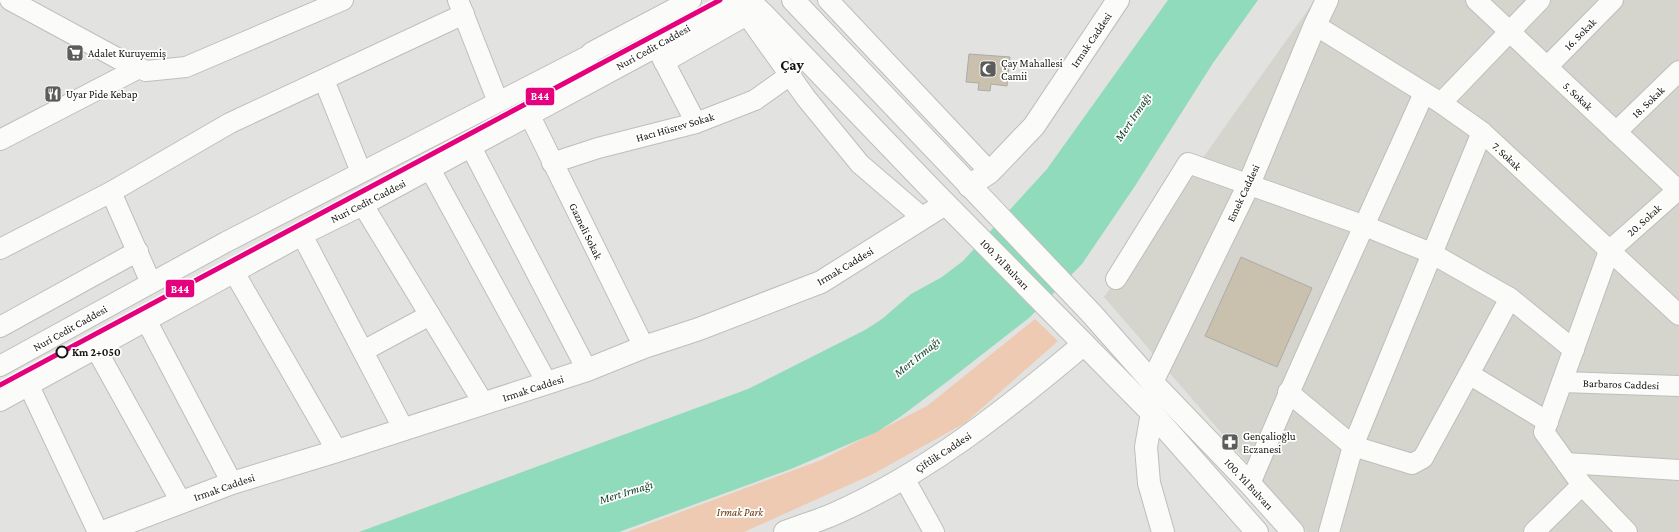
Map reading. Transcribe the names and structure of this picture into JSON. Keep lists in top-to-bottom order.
{
  "streets": {
    "main road": [
      "Irmak Caddesi",
      "Emek Caddesi",
      "100. Yıl Bulvarı",
      "Çiftlik Caddesi"
    ],
    "street": [
      "16. Sokak",
      "Nuri Cedit Caddesi",
      "5. Sokak",
      "18. Sokak",
      "Hacı Hüsrev Sokak",
      "7. Sokak",
      "20. Sokak",
      "Gazneli Sokak",
      "Barbaros Caddesi"
    ]
  },
  "crossings": [
    ["16. Sokak", "5. Sokak"],
    ["Irmak Caddesi", "Gazneli Sokak"],
    ["Irmak Caddesi", "100. Yıl Bulvarı"],
    ["Nuri Cedit Caddesi", "Gazneli Sokak"],
    ["5. Sokak", "18. Sokak"],
    ["5. Sokak", "20. Sokak"],
    ["Hacı Hüsrev Sokak", "Gazneli Sokak"],
    ["7. Sokak", "Emek Caddesi"],
    ["7. Sokak", "20. Sokak"],
    ["Emek Caddesi", "100. Yıl Bulvarı"],
    ["100. Yıl Bulvarı", "Çiftlik Caddesi"]
  ],
  "districts": ["Çay"],
  "water": ["Mert Irmağı"],
  "parks": ["Irmak Park"],
  "places": {
    "supermarket": ["Adalet Kuruyemiş"],
    "mosque": ["Çay Mahallesi Camii"],
    "restaurant": ["Uyar Pide Kebap"],
    "other": ["Km 2+050"],
    "pharmacy": ["Gençalioğlu Eczanesi"]
  },
  "lines": ["transit line B44"]
}
